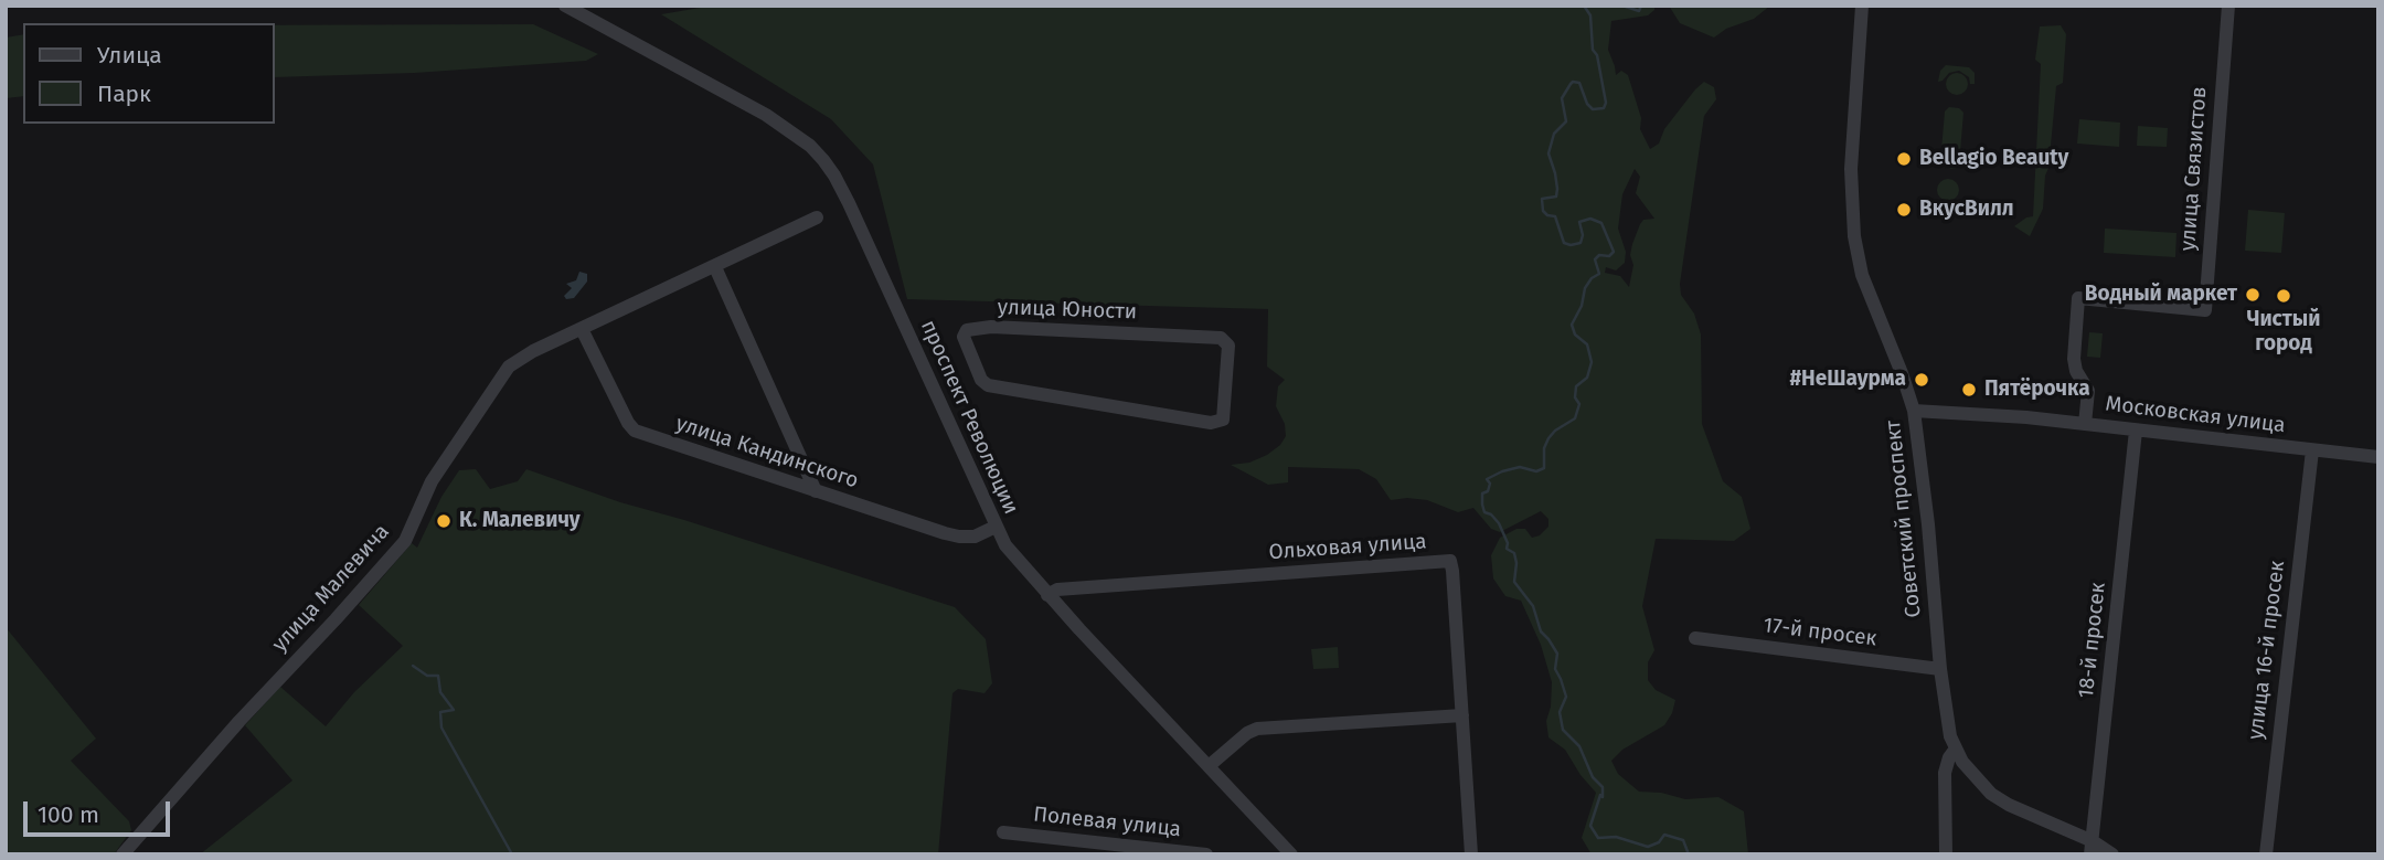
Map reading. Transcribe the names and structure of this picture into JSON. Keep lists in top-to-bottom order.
{
  "streets": {
    "street": [
      "улица Связистов",
      "улица Юности",
      "Московская улица",
      "проспект Революции",
      "улица Кандинского",
      "Советский проспект",
      "Ольховая улица",
      "улица Малевича",
      "17-й просек",
      "18-й просек",
      "улица 16-й просек",
      "Полевая улица"
    ]
  },
  "crossings": [
    ["улица Связистов", "Московская улица"],
    ["Московская улица", "Советский проспект"],
    ["Московская улица", "18-й просек"],
    ["Московская улица", "улица 16-й просек"],
    ["проспект Революции", "улица Кандинского"],
    ["проспект Революции", "Ольховая улица"],
    ["улица Кандинского", "улица Малевича"],
    ["Советский проспект", "17-й просек"],
    ["Советский проспект", "18-й просек"]
  ],
  "places": [
    "Bellagio Beauty",
    "ВкусВилл",
    "Водный маркет",
    "Чистый город",
    "#НеШаурма",
    "Пятёрочка",
    "К. Малевичу"
  ],
  "legend": ["Улица", "Парк"],
  "scale_bar": "100 m"
}
